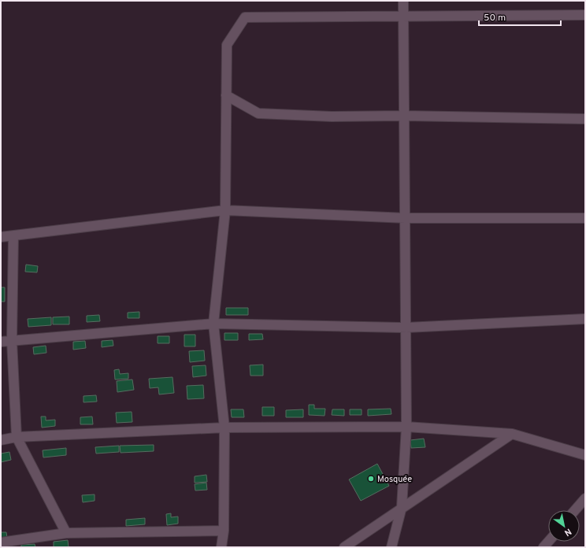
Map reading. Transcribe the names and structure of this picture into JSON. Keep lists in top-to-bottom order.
{
  "places": ["Mosquée"],
  "scale_bar": "50 m",
  "north": "bottom right"
}
